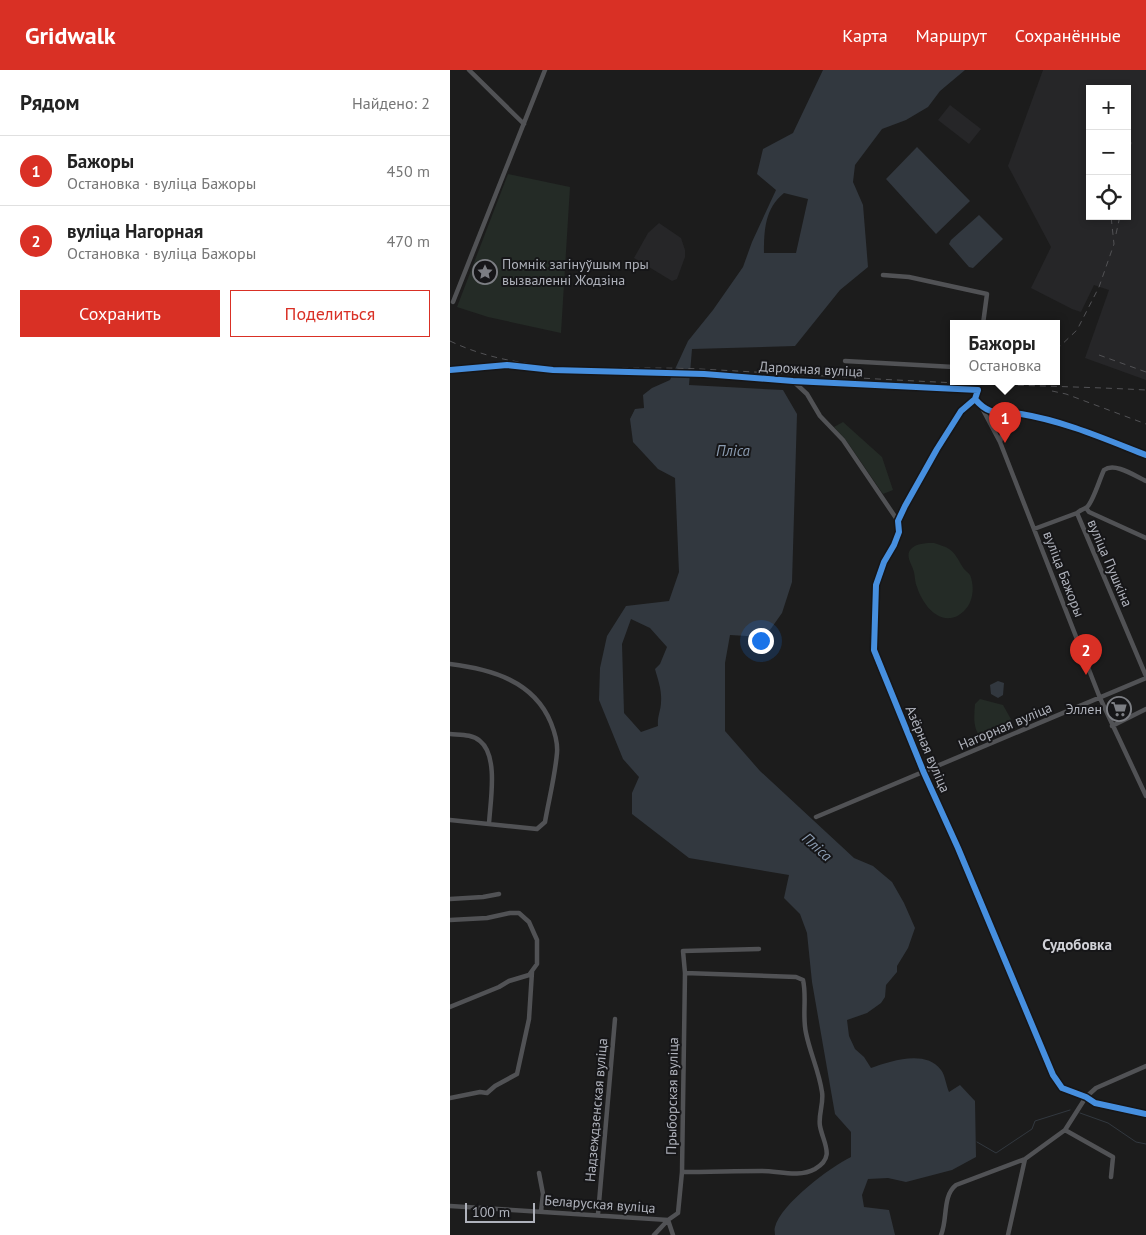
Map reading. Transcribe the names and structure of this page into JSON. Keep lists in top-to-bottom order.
{
  "streets": {
    "street": [
      "Дарожная вуліца",
      "вуліца Пушкіна",
      "вуліца Бажоры",
      "Нагорная вуліца",
      "Азёрная вуліца",
      "Прыборская вуліца",
      "Надзеждзенская вуліца",
      "Беларуская вуліца"
    ]
  },
  "crossings": [
    ["Дарожная вуліца", "Азёрная вуліца"],
    ["вуліца Пушкіна", "Нагорная вуліца"],
    ["вуліца Бажоры", "Нагорная вуліца"],
    ["Нагорная вуліца", "Азёрная вуліца"],
    ["Прыборская вуліца", "Беларуская вуліца"],
    ["Надзеждзенская вуліца", "Беларуская вуліца"]
  ],
  "districts": ["Судобовка"],
  "water": ["Пліса"],
  "places": {
    "place": ["Помнік загінуўшым пры вызваленні Жодзіна"],
    "supermarket": ["Эллен"]
  },
  "scale_bar": "100 m",
  "page": {
    "header": "Gridwalk",
    "nav": ["Карта", "Маршрут", "Сохранённые"],
    "heading": ["Рядом", "Найдено: 2"],
    "map_buttons": ["+", "−"],
    "list": [
      {
        "mark": "1",
        "name": "Бажоры",
        "note": "Остановка · вуліца Бажоры",
        "value": "450 m"
      },
      {
        "mark": "2",
        "name": "вуліца Нагорная",
        "note": "Остановка · вуліца Бажоры",
        "value": "470 m"
      }
    ],
    "buttons": ["Сохранить", "Поделиться"],
    "popup": ["Бажоры", "Остановка"],
    "pins": ["1", "2"],
    "scale": "100 m"
  }
}
